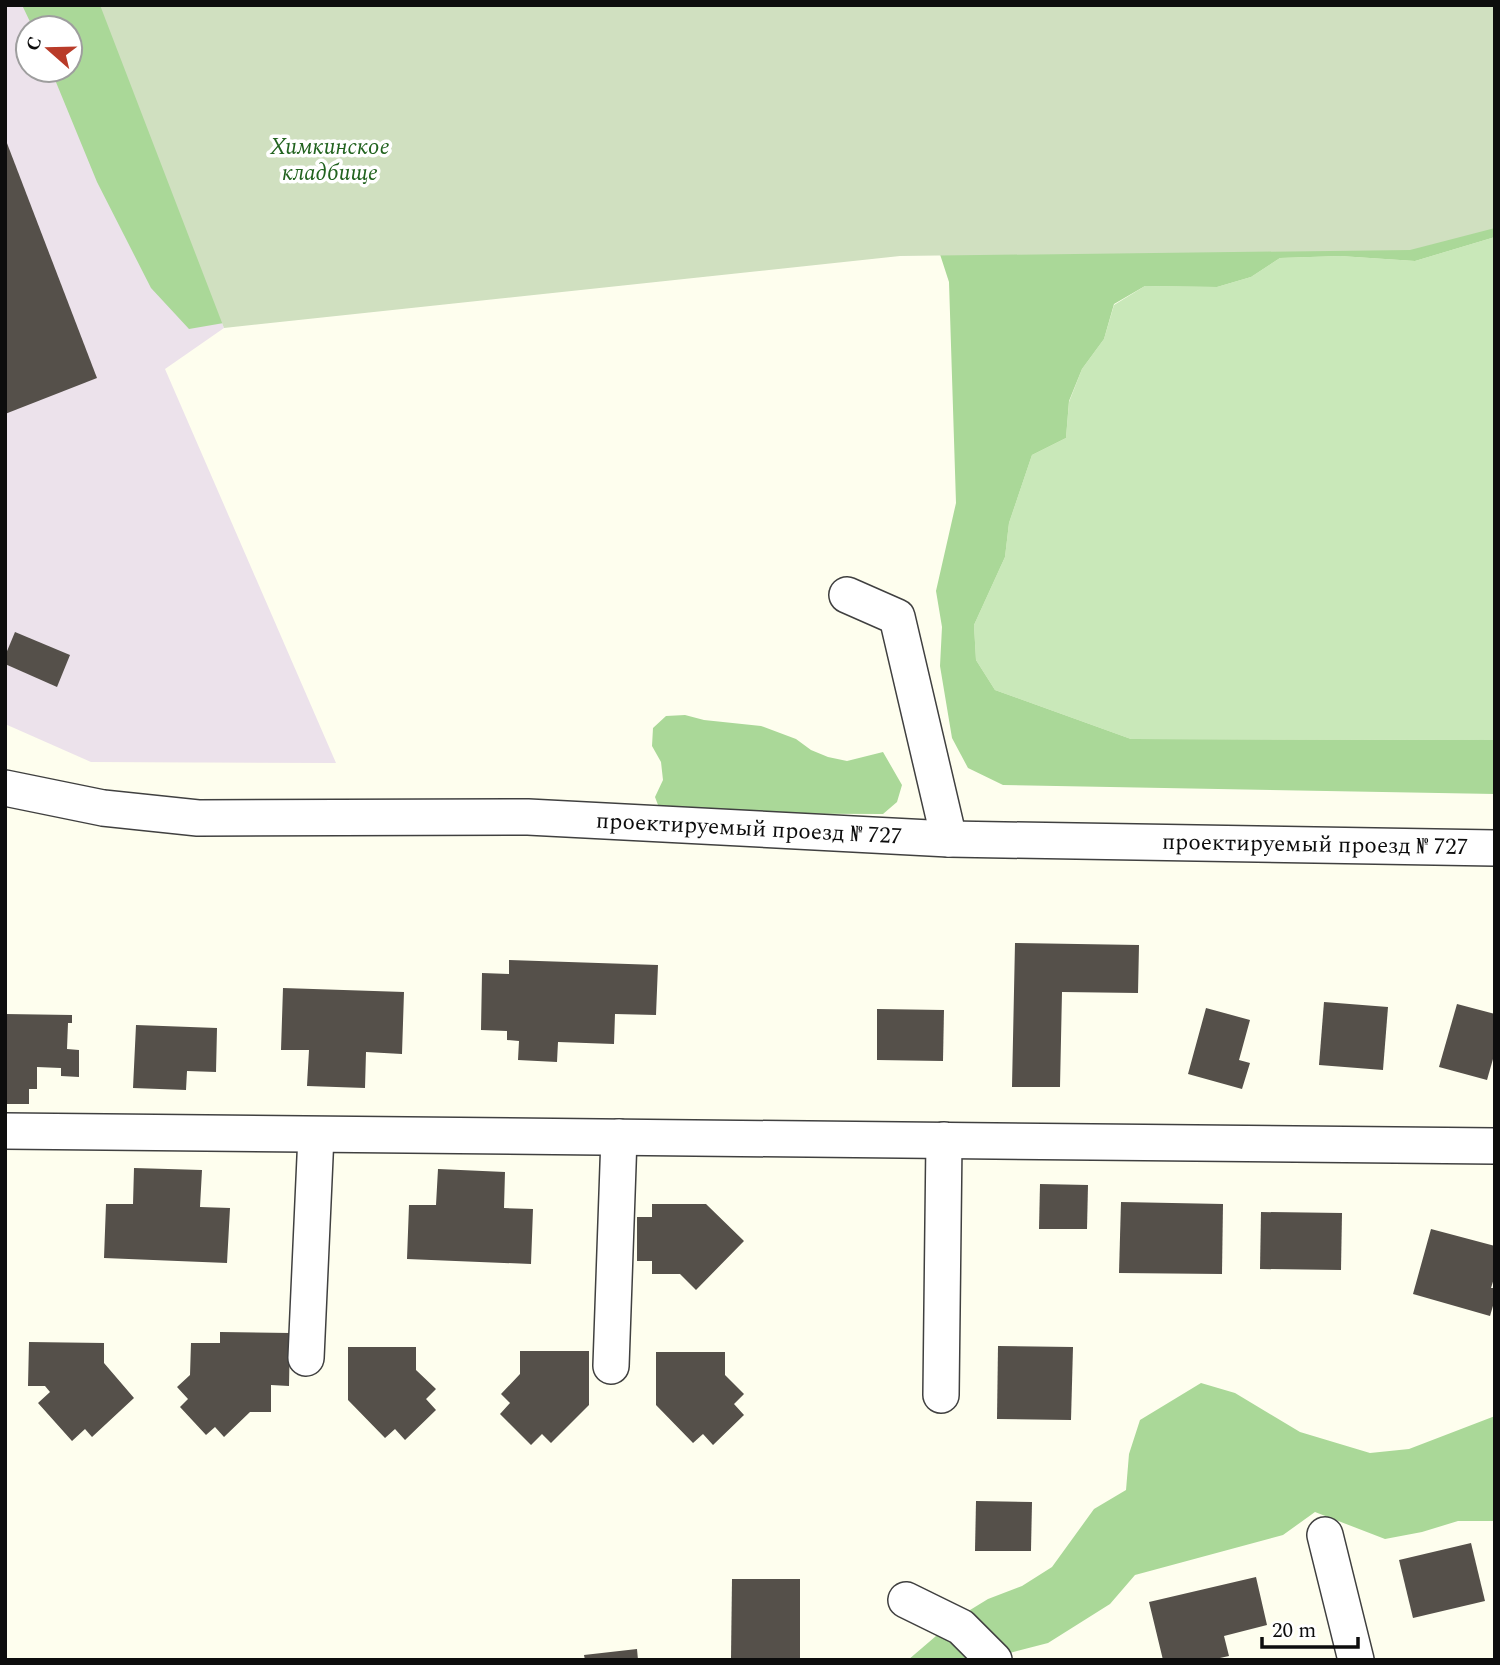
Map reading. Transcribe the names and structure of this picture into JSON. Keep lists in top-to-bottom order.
{
  "streets": {
    "street": ["проектируемый проезд № 727"]
  },
  "parks": ["Химкинское кладбище"],
  "scale_bar": "20 m",
  "north": "left"
}
